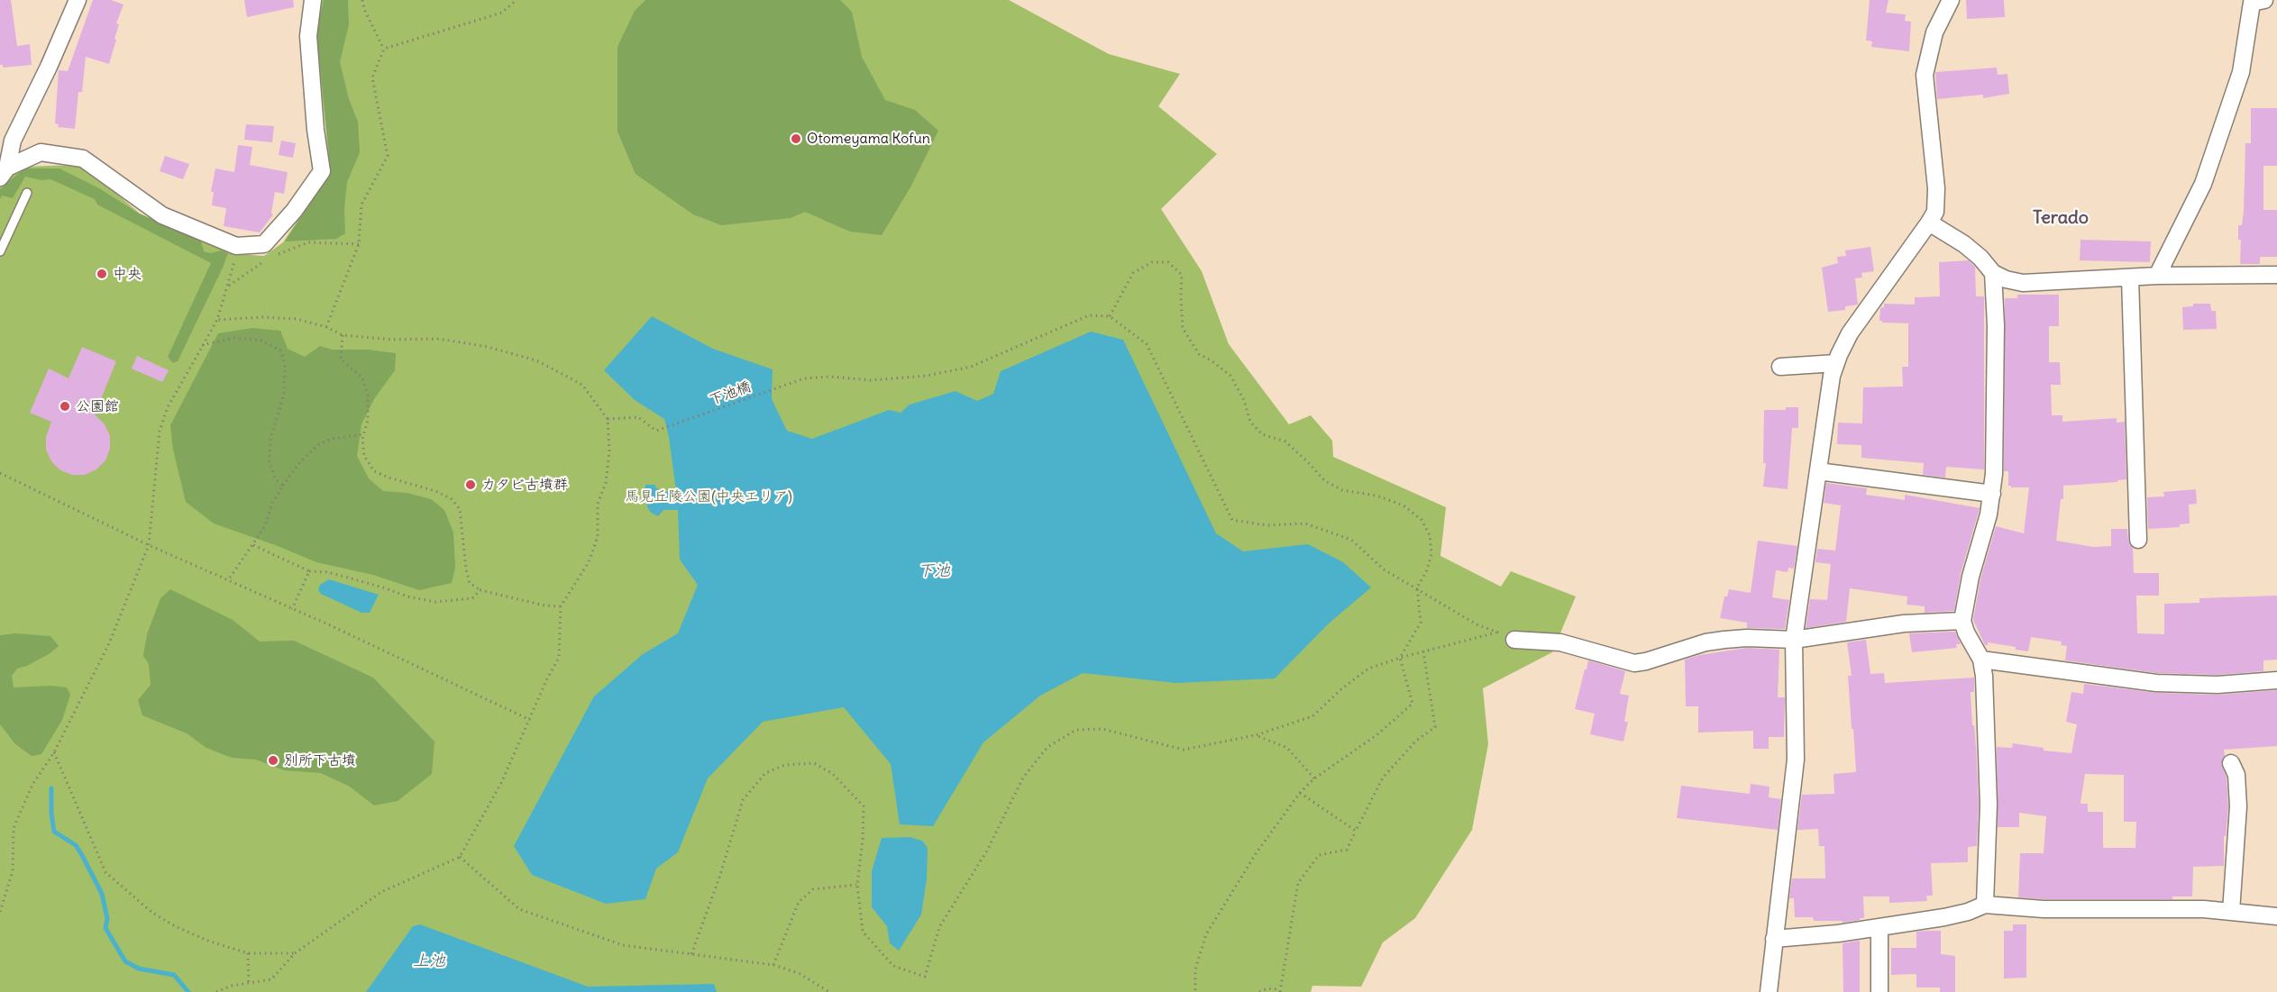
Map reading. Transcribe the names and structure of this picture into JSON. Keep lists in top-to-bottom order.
{
  "streets": {
    "path": ["下池橋"]
  },
  "districts": ["Terado"],
  "water": ["下池", "上池"],
  "parks": ["馬見丘陵公園(中央エリア)"],
  "places": [
    "Otomeyama Kofun",
    "中央",
    "公園館",
    "カタビ古墳群",
    "別所下古墳"
  ]
}
